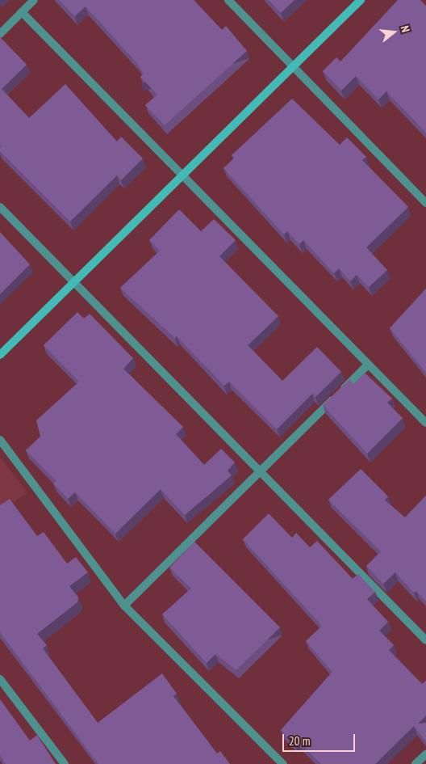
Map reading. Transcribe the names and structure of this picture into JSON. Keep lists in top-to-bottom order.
{
  "scale_bar": "20 m",
  "north": "right"
}
